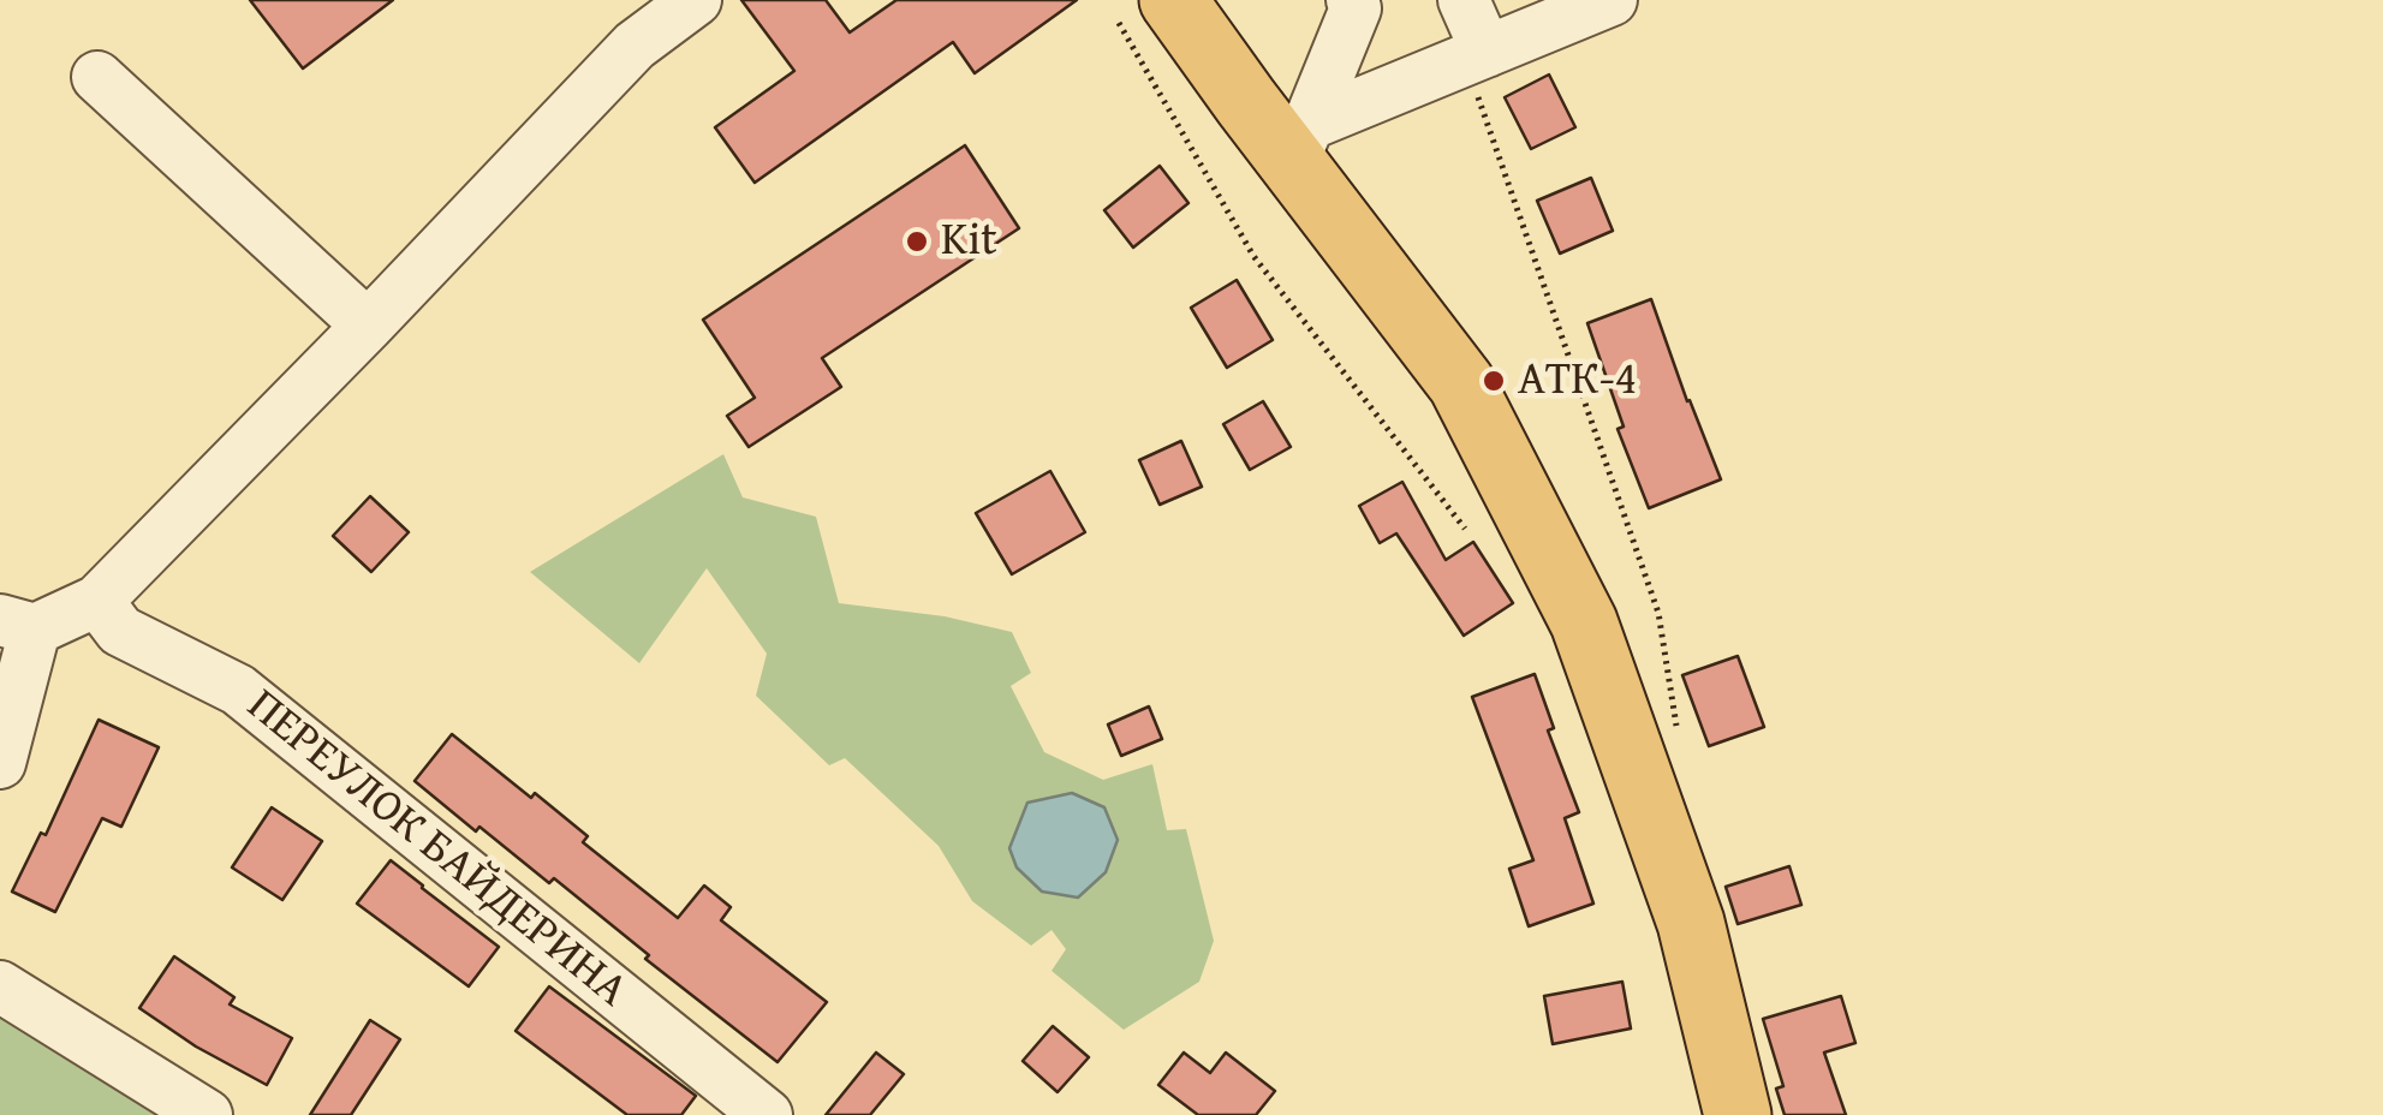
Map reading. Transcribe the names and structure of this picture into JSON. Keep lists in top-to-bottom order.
{
  "streets": {
    "street": ["ПЕРЕУЛОК БАЙДЕРИНА"]
  },
  "places": ["Kit", "АТК-4"]
}
